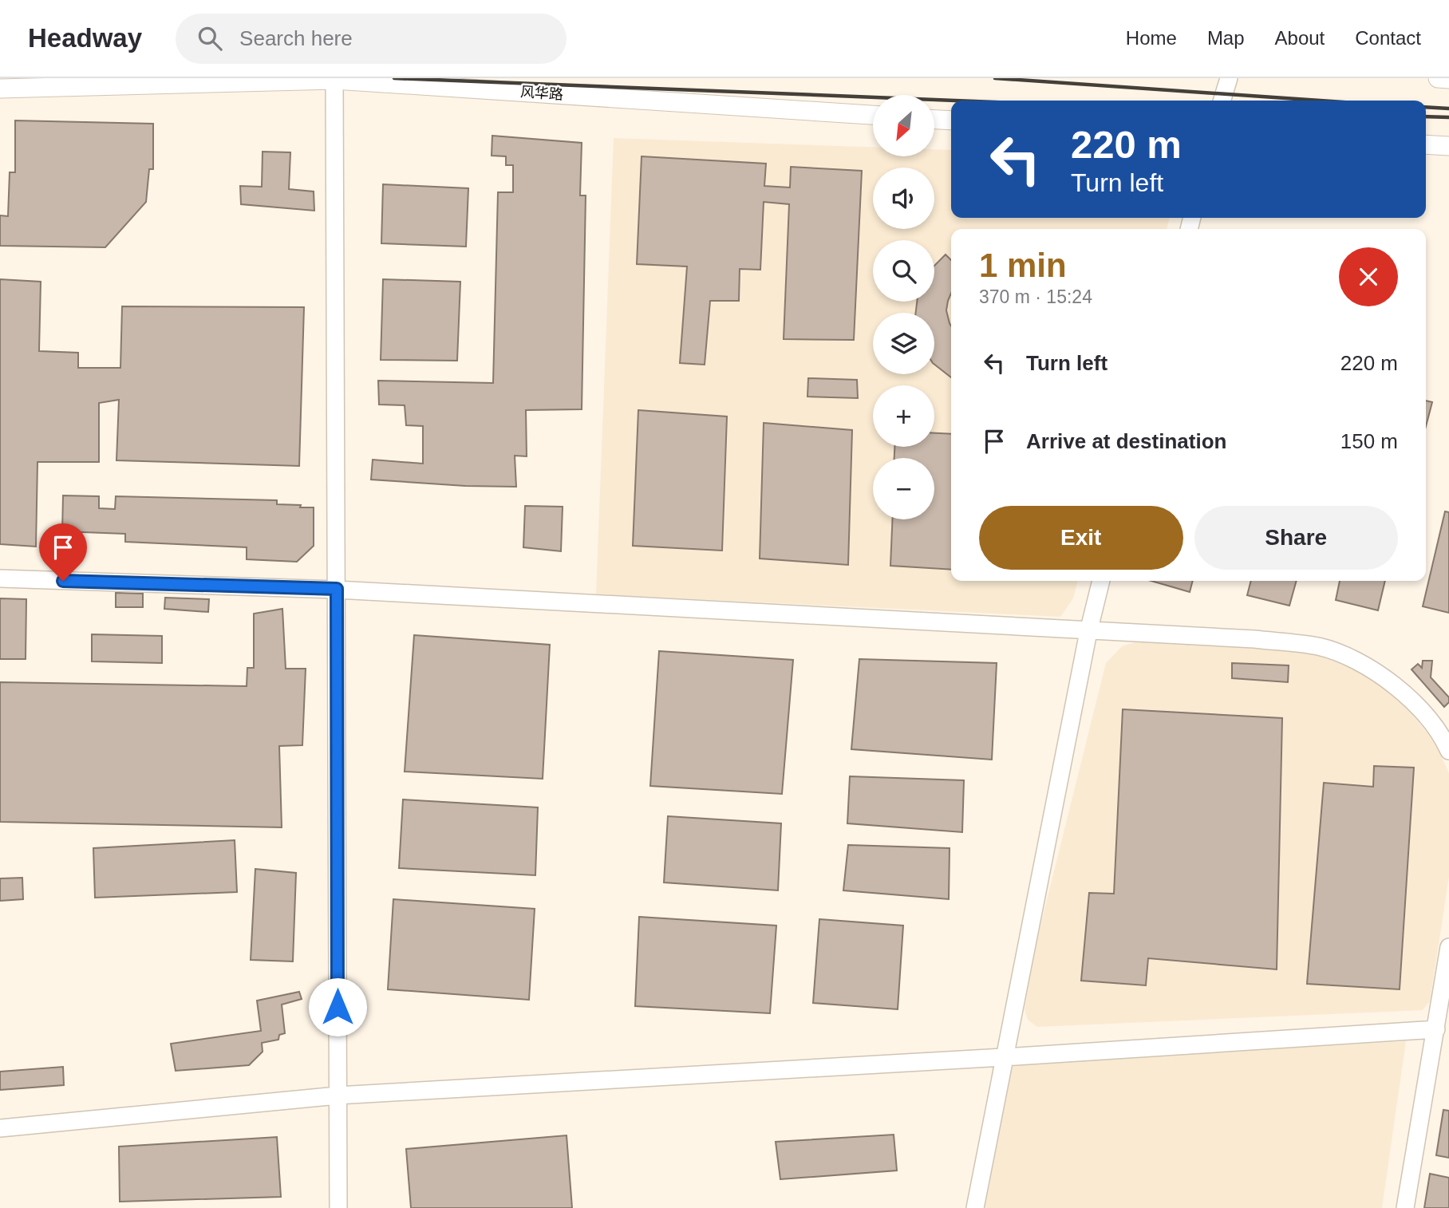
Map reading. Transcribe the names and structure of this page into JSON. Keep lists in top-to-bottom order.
{
  "streets": {
    "main road": ["风华路"]
  },
  "north": "bottom left",
  "page": {
    "header": "Headway",
    "search": "Search here",
    "nav": [
      "Home",
      "Map",
      "About",
      "Contact"
    ],
    "map_buttons": ["+", "−"],
    "turn": ["220 m", "Turn left"],
    "heading": ["1 min", "370 m · 15:24"],
    "list": [
      {
        "name": "Turn left",
        "value": "220 m"
      },
      {
        "name": "Arrive at destination",
        "value": "150 m"
      }
    ],
    "buttons": ["Exit", "Share"]
  }
}
